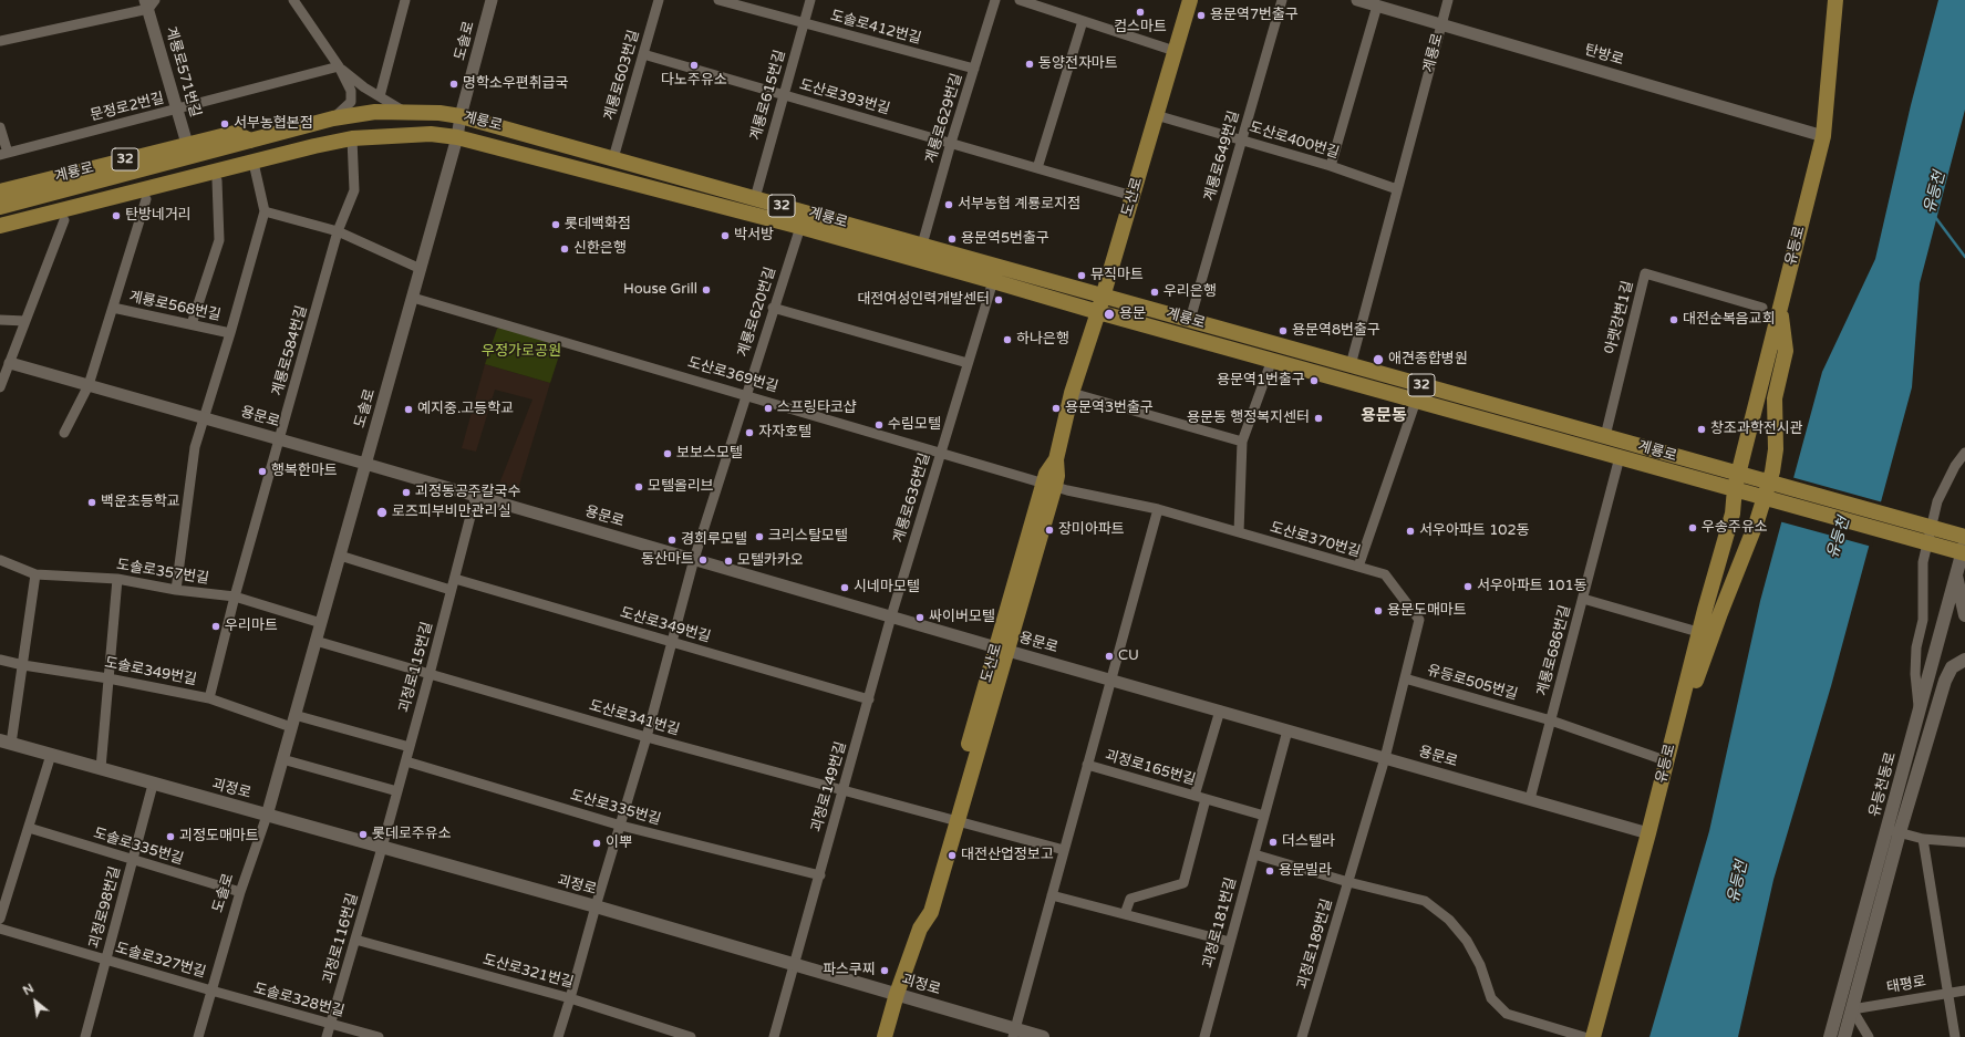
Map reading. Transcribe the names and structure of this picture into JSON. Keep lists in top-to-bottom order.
{
  "streets": {
    "main road": [
      "계룡로",
      "32",
      "도산로",
      "유등로",
      "유등천동로",
      "괴정로"
    ],
    "street": [
      "도솔로412번길",
      "도솔로",
      "탄방로",
      "계룡로571번길",
      "계룡로603번길",
      "계룡로615번길",
      "도산로393번길",
      "문정로2번길",
      "계룡로629번길",
      "도산로400번길",
      "계룡로649번길",
      "계룡로568번길",
      "계룡로620번길",
      "아랫강변1길",
      "계룡로584번길",
      "도산로369번길",
      "용문로",
      "계룡로636번길",
      "도산로370번길",
      "도솔로357번길",
      "도산로349번길",
      "계룡로686번길",
      "괴정로115번길",
      "도솔로349번길",
      "유등로505번길",
      "도산로341번길",
      "괴정로165번길",
      "괴정로149번길",
      "도산로335번길",
      "도솔로335번길",
      "괴정로98번길",
      "괴정로181번길",
      "괴정로116번길",
      "괴정로189번길",
      "도솔로327번길",
      "도산로321번길",
      "태평로",
      "도솔로328번길"
    ]
  },
  "crossings": [
    ["도솔로412번길", "계룡로615번길"],
    ["도솔로412번길", "계룡로629번길"],
    ["도솔로", "계룡로"],
    ["도솔로", "도산로369번길"],
    ["도솔로", "용문로"],
    ["도솔로", "도솔로357번길"],
    ["도솔로", "도솔로349번길"],
    ["도솔로", "도산로341번길"],
    ["도솔로", "괴정로"],
    ["도솔로", "도솔로335번길"],
    ["도솔로", "도솔로327번길"],
    ["도솔로", "도솔로328번길"],
    ["계룡로", "탄방로"],
    ["계룡로", "계룡로571번길"],
    ["계룡로", "계룡로603번길"],
    ["계룡로", "계룡로615번길"],
    ["계룡로", "계룡로629번길"],
    ["계룡로", "도산로400번길"],
    ["계룡로", "계룡로649번길"],
    ["계룡로", "도산로"],
    ["계룡로", "유등로"],
    ["계룡로", "계룡로568번길"],
    ["계룡로", "계룡로620번길"],
    ["계룡로", "아랫강변1길"],
    ["계룡로", "계룡로584번길"],
    ["계룡로", "계룡로636번길"],
    ["계룡로", "계룡로686번길"],
    ["계룡로", "유등천동로"],
    ["탄방로", "유등로"],
    ["계룡로571번길", "문정로2번길"],
    ["계룡로603번길", "도산로393번길"],
    ["계룡로615번길", "도산로393번길"],
    ["도산로393번길", "계룡로629번길"],
    ["도산로393번길", "도산로"],
    ["도산로400번길", "계룡로649번길"],
    ["도산로400번길", "도산로"],
    ["도산로", "도산로369번길"],
    ["도산로", "용문로"],
    ["도산로", "도산로370번길"],
    ["도산로", "도산로341번길"],
    ["도산로", "괴정로"],
    ["유등로", "용문로"],
    ["유등로", "유등로505번길"],
    ["계룡로568번길", "용문로"],
    ["계룡로620번길", "도산로369번길"],
    ["계룡로620번길", "용문로"],
    ["계룡로620번길", "도산로349번길"],
    ["계룡로620번길", "도산로341번길"],
    ["계룡로620번길", "괴정로"],
    ["계룡로620번길", "도산로335번길"],
    ["계룡로620번길", "도산로321번길"],
    ["계룡로584번길", "용문로"],
    ["계룡로584번길", "도솔로357번길"],
    ["계룡로584번길", "도솔로349번길"],
    ["도산로369번길", "계룡로636번길"],
    ["도산로369번길", "도산로370번길"],
    ["용문로", "계룡로636번길"],
    ["용문로", "도산로370번길"],
    ["용문로", "계룡로686번길"],
    ["용문로", "괴정로115번길"],
    ["용문로", "괴정로165번길"],
    ["용문로", "괴정로149번길"],
    ["용문로", "괴정로181번길"],
    ["용문로", "괴정로189번길"],
    ["계룡로636번길", "괴정로149번길"],
    ["도산로370번길", "유등로505번길"],
    ["도산로370번길", "괴정로189번길"],
    ["도솔로357번길", "괴정로"],
    ["도산로349번길", "괴정로115번길"],
    ["도산로349번길", "괴정로149번길"],
    ["계룡로686번길", "유등로505번길"],
    ["괴정로115번길", "도산로341번길"],
    ["괴정로115번길", "괴정로"],
    ["괴정로115번길", "도산로335번길"],
    ["괴정로115번길", "괴정로116번길"],
    ["도솔로349번길", "괴정로"],
    ["도산로341번길", "괴정로149번길"],
    ["괴정로165번길", "괴정로"],
    ["유등천동로", "태평로"],
    ["괴정로149번길", "괴정로"],
    ["괴정로149번길", "도산로335번길"],
    ["괴정로", "괴정로98번길"],
    ["괴정로", "괴정로116번길"],
    ["도솔로335번길", "괴정로98번길"],
    ["괴정로98번길", "도솔로327번길"],
    ["괴정로116번길", "도산로321번길"],
    ["괴정로116번길", "도솔로328번길"],
    ["도솔로327번길", "도솔로328번길"]
  ],
  "districts": ["용문동"],
  "water": ["유등천"],
  "parks": ["우정가로공원"],
  "places": [
    "컴스마트",
    "용문역7번출구",
    "동양전자마트",
    "다노주유소",
    "명학소우편취급국",
    "서부농협본점",
    "서부농협 계룡로지점",
    "탄방네거리",
    "롯데백화점",
    "박서방",
    "용문역5번출구",
    "신한은행",
    "뮤직마트",
    "House Grill",
    "우리은행",
    "대전여성인력개발센터",
    "용문",
    "대전순복음교회",
    "용문역8번출구",
    "하나은행",
    "애견종합병원",
    "용문역1번출구",
    "스프링타코샵",
    "용문역3번출구",
    "예지중.고등학교",
    "용문동 행정복지센터",
    "수림모텔",
    "창조과학전시관",
    "자자호텔",
    "보보스모텔",
    "행복한마트",
    "모텔올리브",
    "괴정동공주칼국수",
    "백운초등학교",
    "로즈피부비만관리실",
    "우송주유소",
    "장미아파트",
    "서우아파트 102동",
    "크리스탈모텔",
    "경회루모텔",
    "동산마트",
    "모텔카카오",
    "서우아파트 101동",
    "시네마모텔",
    "용문도매마트",
    "싸이버모텔",
    "우리마트",
    "CU",
    "롯데로주유소",
    "괴정도매마트",
    "더스텔라",
    "이뿌",
    "대전산업정보고",
    "용문빌라",
    "파스쿠찌"
  ],
  "north": "top left"
}
